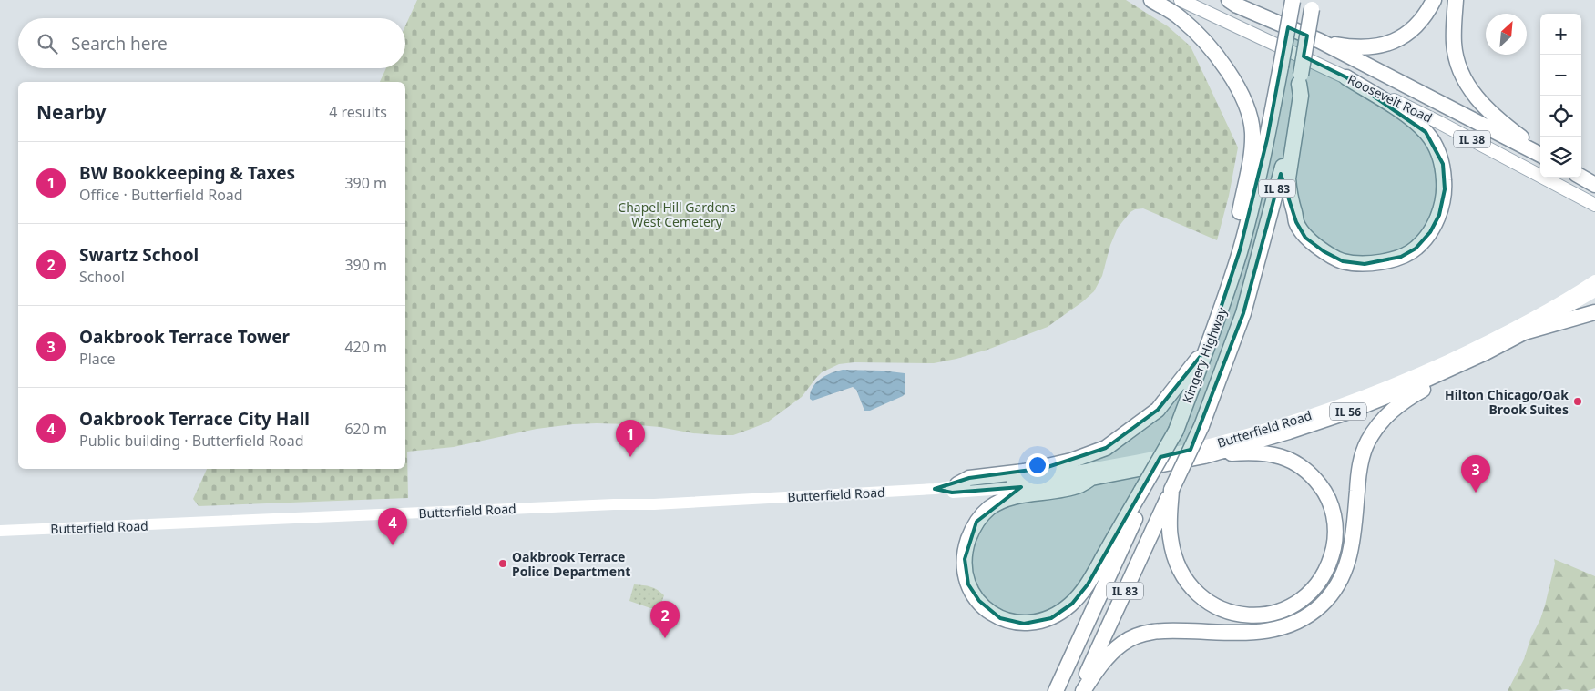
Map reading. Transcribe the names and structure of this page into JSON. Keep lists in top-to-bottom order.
{
  "streets": {
    "highway": [
      "Roosevelt Road",
      "IL 38",
      "IL 83",
      "Kingery Highway",
      "IL 56",
      "Butterfield Road"
    ]
  },
  "crossings": [
    ["IL 83", "Kingery Highway"]
  ],
  "parks": ["Chapel Hill Gardens West Cemetery"],
  "places": ["Hilton Chicago/Oak Brook Suites", "Oakbrook Terrace Police Department"],
  "north": "top right",
  "page": {
    "map_buttons": ["+", "−"],
    "search": "Search here",
    "heading": ["Nearby", "4 results"],
    "list": [
      {
        "mark": "1",
        "name": "BW Bookkeeping & Taxes",
        "note": "Office · Butterfield Road",
        "value": "390 m"
      },
      {
        "mark": "2",
        "name": "Swartz School",
        "note": "School",
        "value": "390 m"
      },
      {
        "mark": "3",
        "name": "Oakbrook Terrace Tower",
        "note": "Place",
        "value": "420 m"
      },
      {
        "mark": "4",
        "name": "Oakbrook Terrace City Hall",
        "note": "Public building · Butterfield Road",
        "value": "620 m"
      }
    ],
    "pins": [
      "1",
      "3",
      "4",
      "2"
    ]
  }
}
